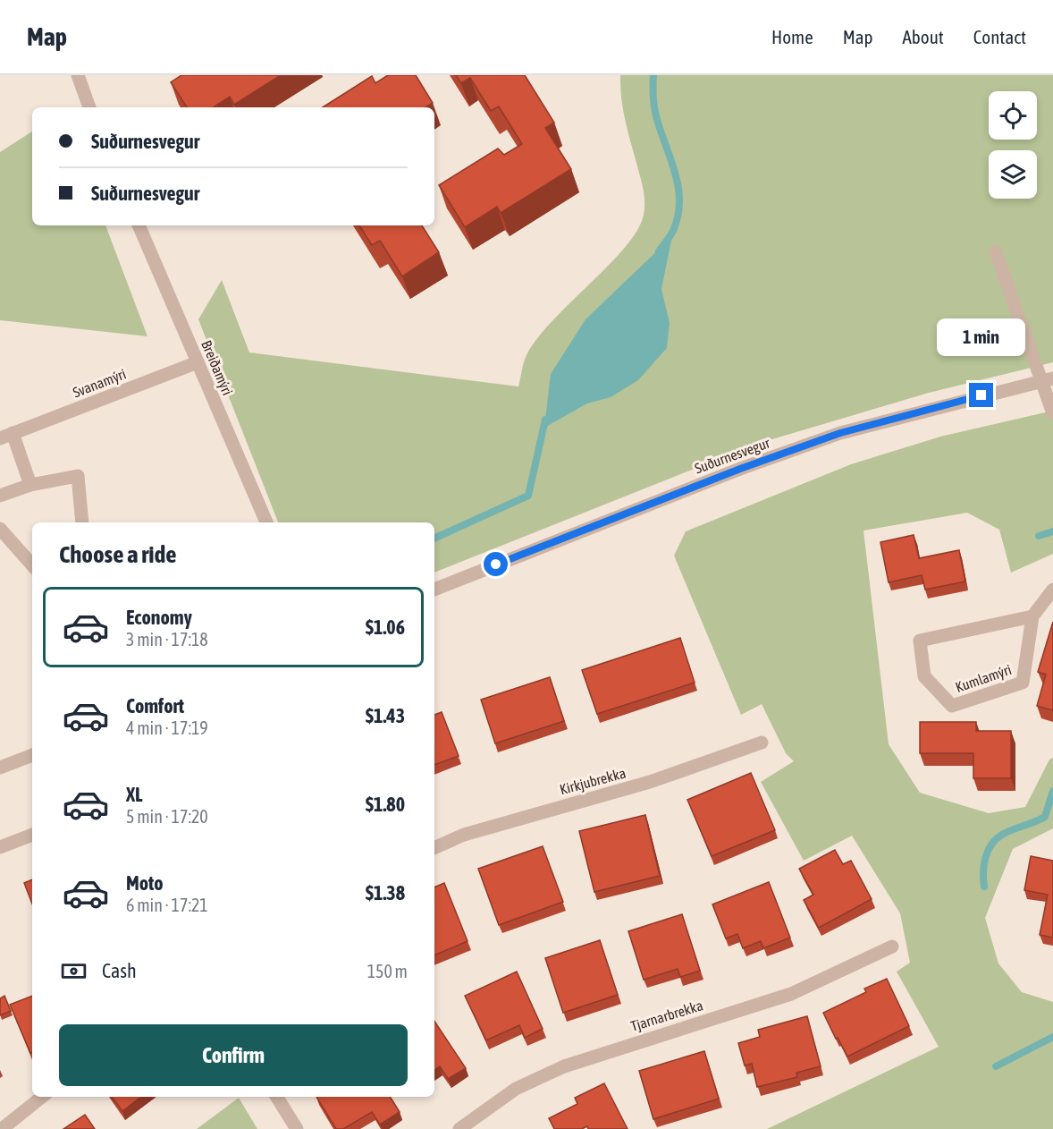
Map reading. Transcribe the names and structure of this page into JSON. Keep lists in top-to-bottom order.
{
  "streets": {
    "street": [
      "Breiðamýri",
      "Svanamýri",
      "Suðurnesvegur",
      "Kumlamýri",
      "Kirkjubrekka",
      "Tjarnarbrekka"
    ]
  },
  "crossings": [
    ["Breiðamýri", "Svanamýri"]
  ],
  "page": {
    "header": "Map",
    "nav": [
      "Home",
      "Map",
      "About",
      "Contact"
    ],
    "banner": ["Suðurnesvegur", "Suðurnesvegur"],
    "bubble": "1 min",
    "heading": "Choose a ride",
    "list": [
      {
        "name": "Economy",
        "note": "3 min · 17:18",
        "value": "$1.06"
      },
      {
        "name": "Comfort",
        "note": "4 min · 17:19",
        "value": "$1.43"
      },
      {
        "name": "XL",
        "note": "5 min · 17:20",
        "value": "$1.80"
      },
      {
        "name": "Moto",
        "note": "6 min · 17:21",
        "value": "$1.38"
      }
    ],
    "pay": ["Cash", "150 m"],
    "buttons": "Confirm"
  }
}
